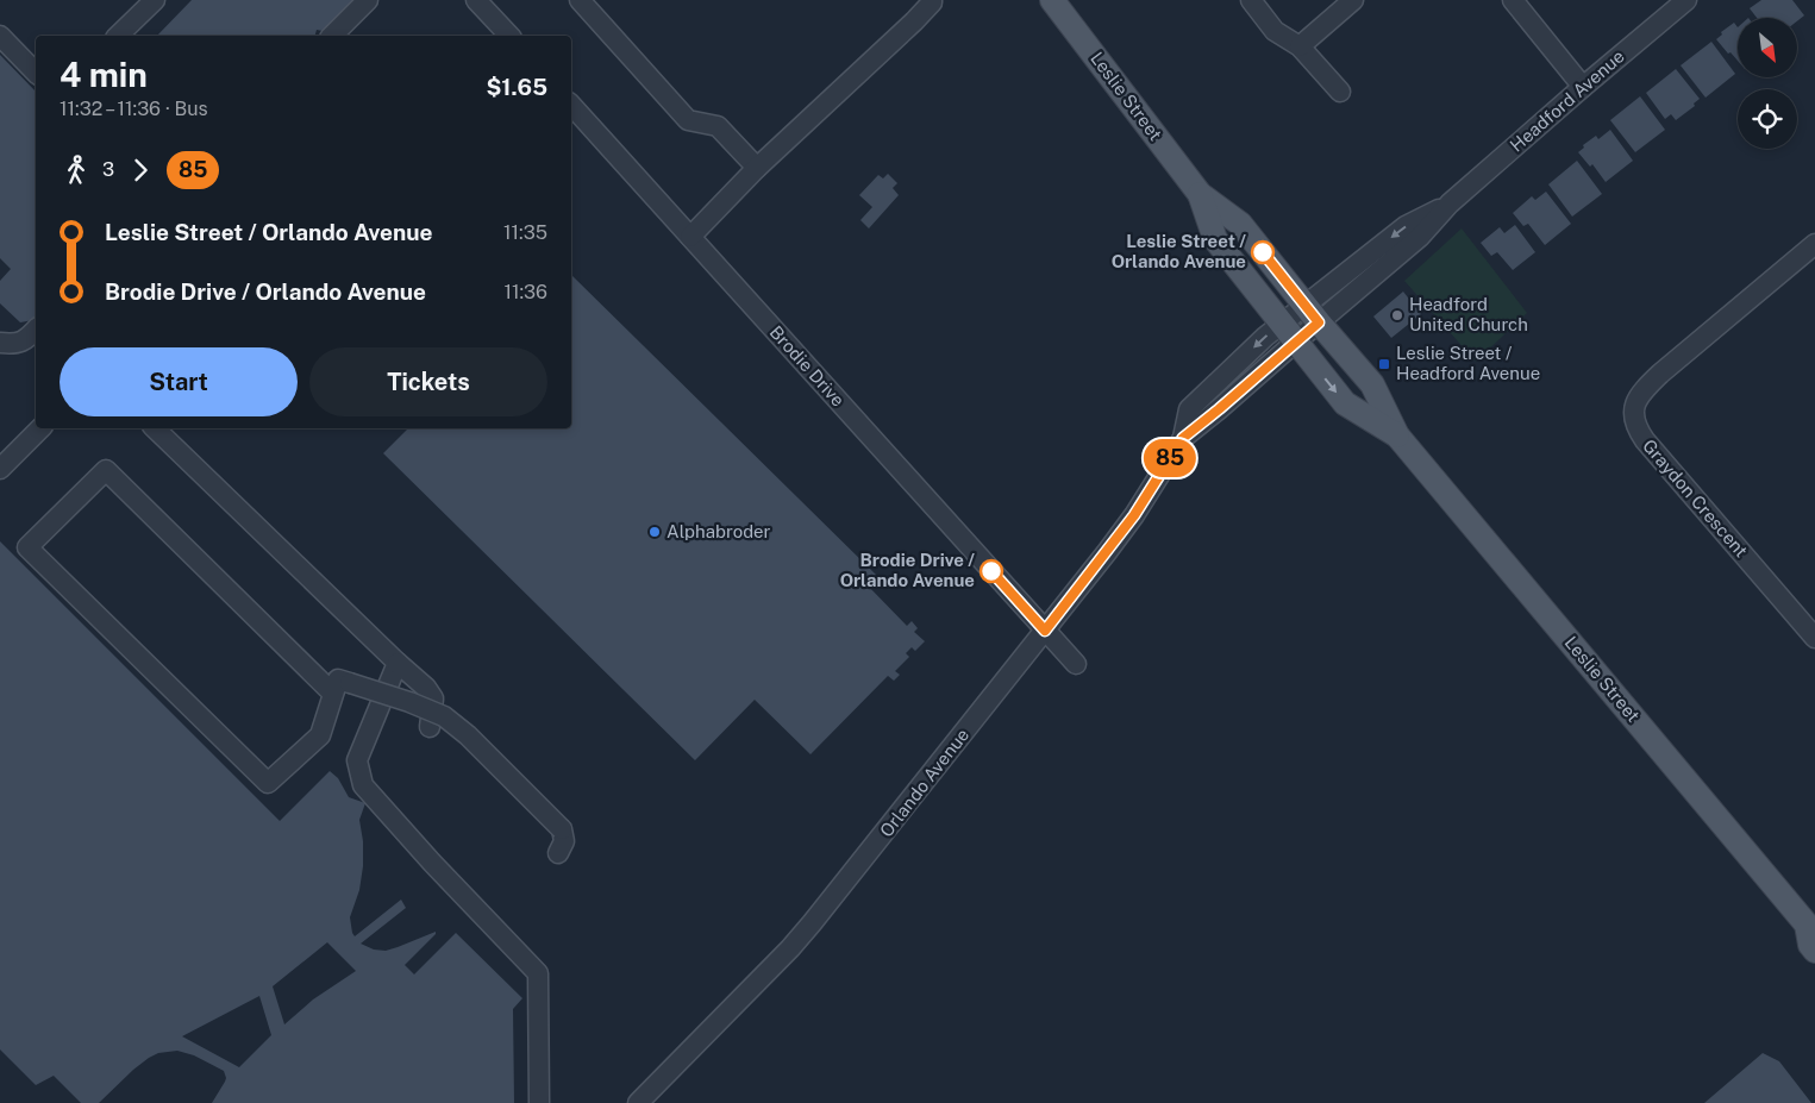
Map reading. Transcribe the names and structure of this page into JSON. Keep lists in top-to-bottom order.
{
  "streets": {
    "main road": ["Leslie Street"],
    "street": [
      "Headford Avenue",
      "Brodie Drive",
      "Graydon Crescent",
      "Orlando Avenue"
    ]
  },
  "crossings": [
    ["Leslie Street", "Headford Avenue"],
    ["Leslie Street", "Orlando Avenue"],
    ["Headford Avenue", "Orlando Avenue"],
    ["Brodie Drive", "Orlando Avenue"]
  ],
  "places": {
    "other": [
      "Leslie Street / Orlando Avenue",
      "Headford United Church",
      "Alphabroder",
      "Brodie Drive / Orlando Avenue"
    ],
    "transit": ["Leslie Street / Headford Avenue"]
  },
  "lines": ["bus line 85"],
  "north": "bottom right",
  "page": {
    "on_map": "85",
    "heading": ["4 min", "11:32 – 11:36 · Bus", "$1.65"],
    "legs": ["3", "85"],
    "list": [
      {
        "name": "Leslie Street / Orlando Avenue",
        "value": "11:35"
      },
      {
        "name": "Brodie Drive / Orlando Avenue",
        "value": "11:36"
      }
    ],
    "buttons": ["Start", "Tickets"]
  }
}
